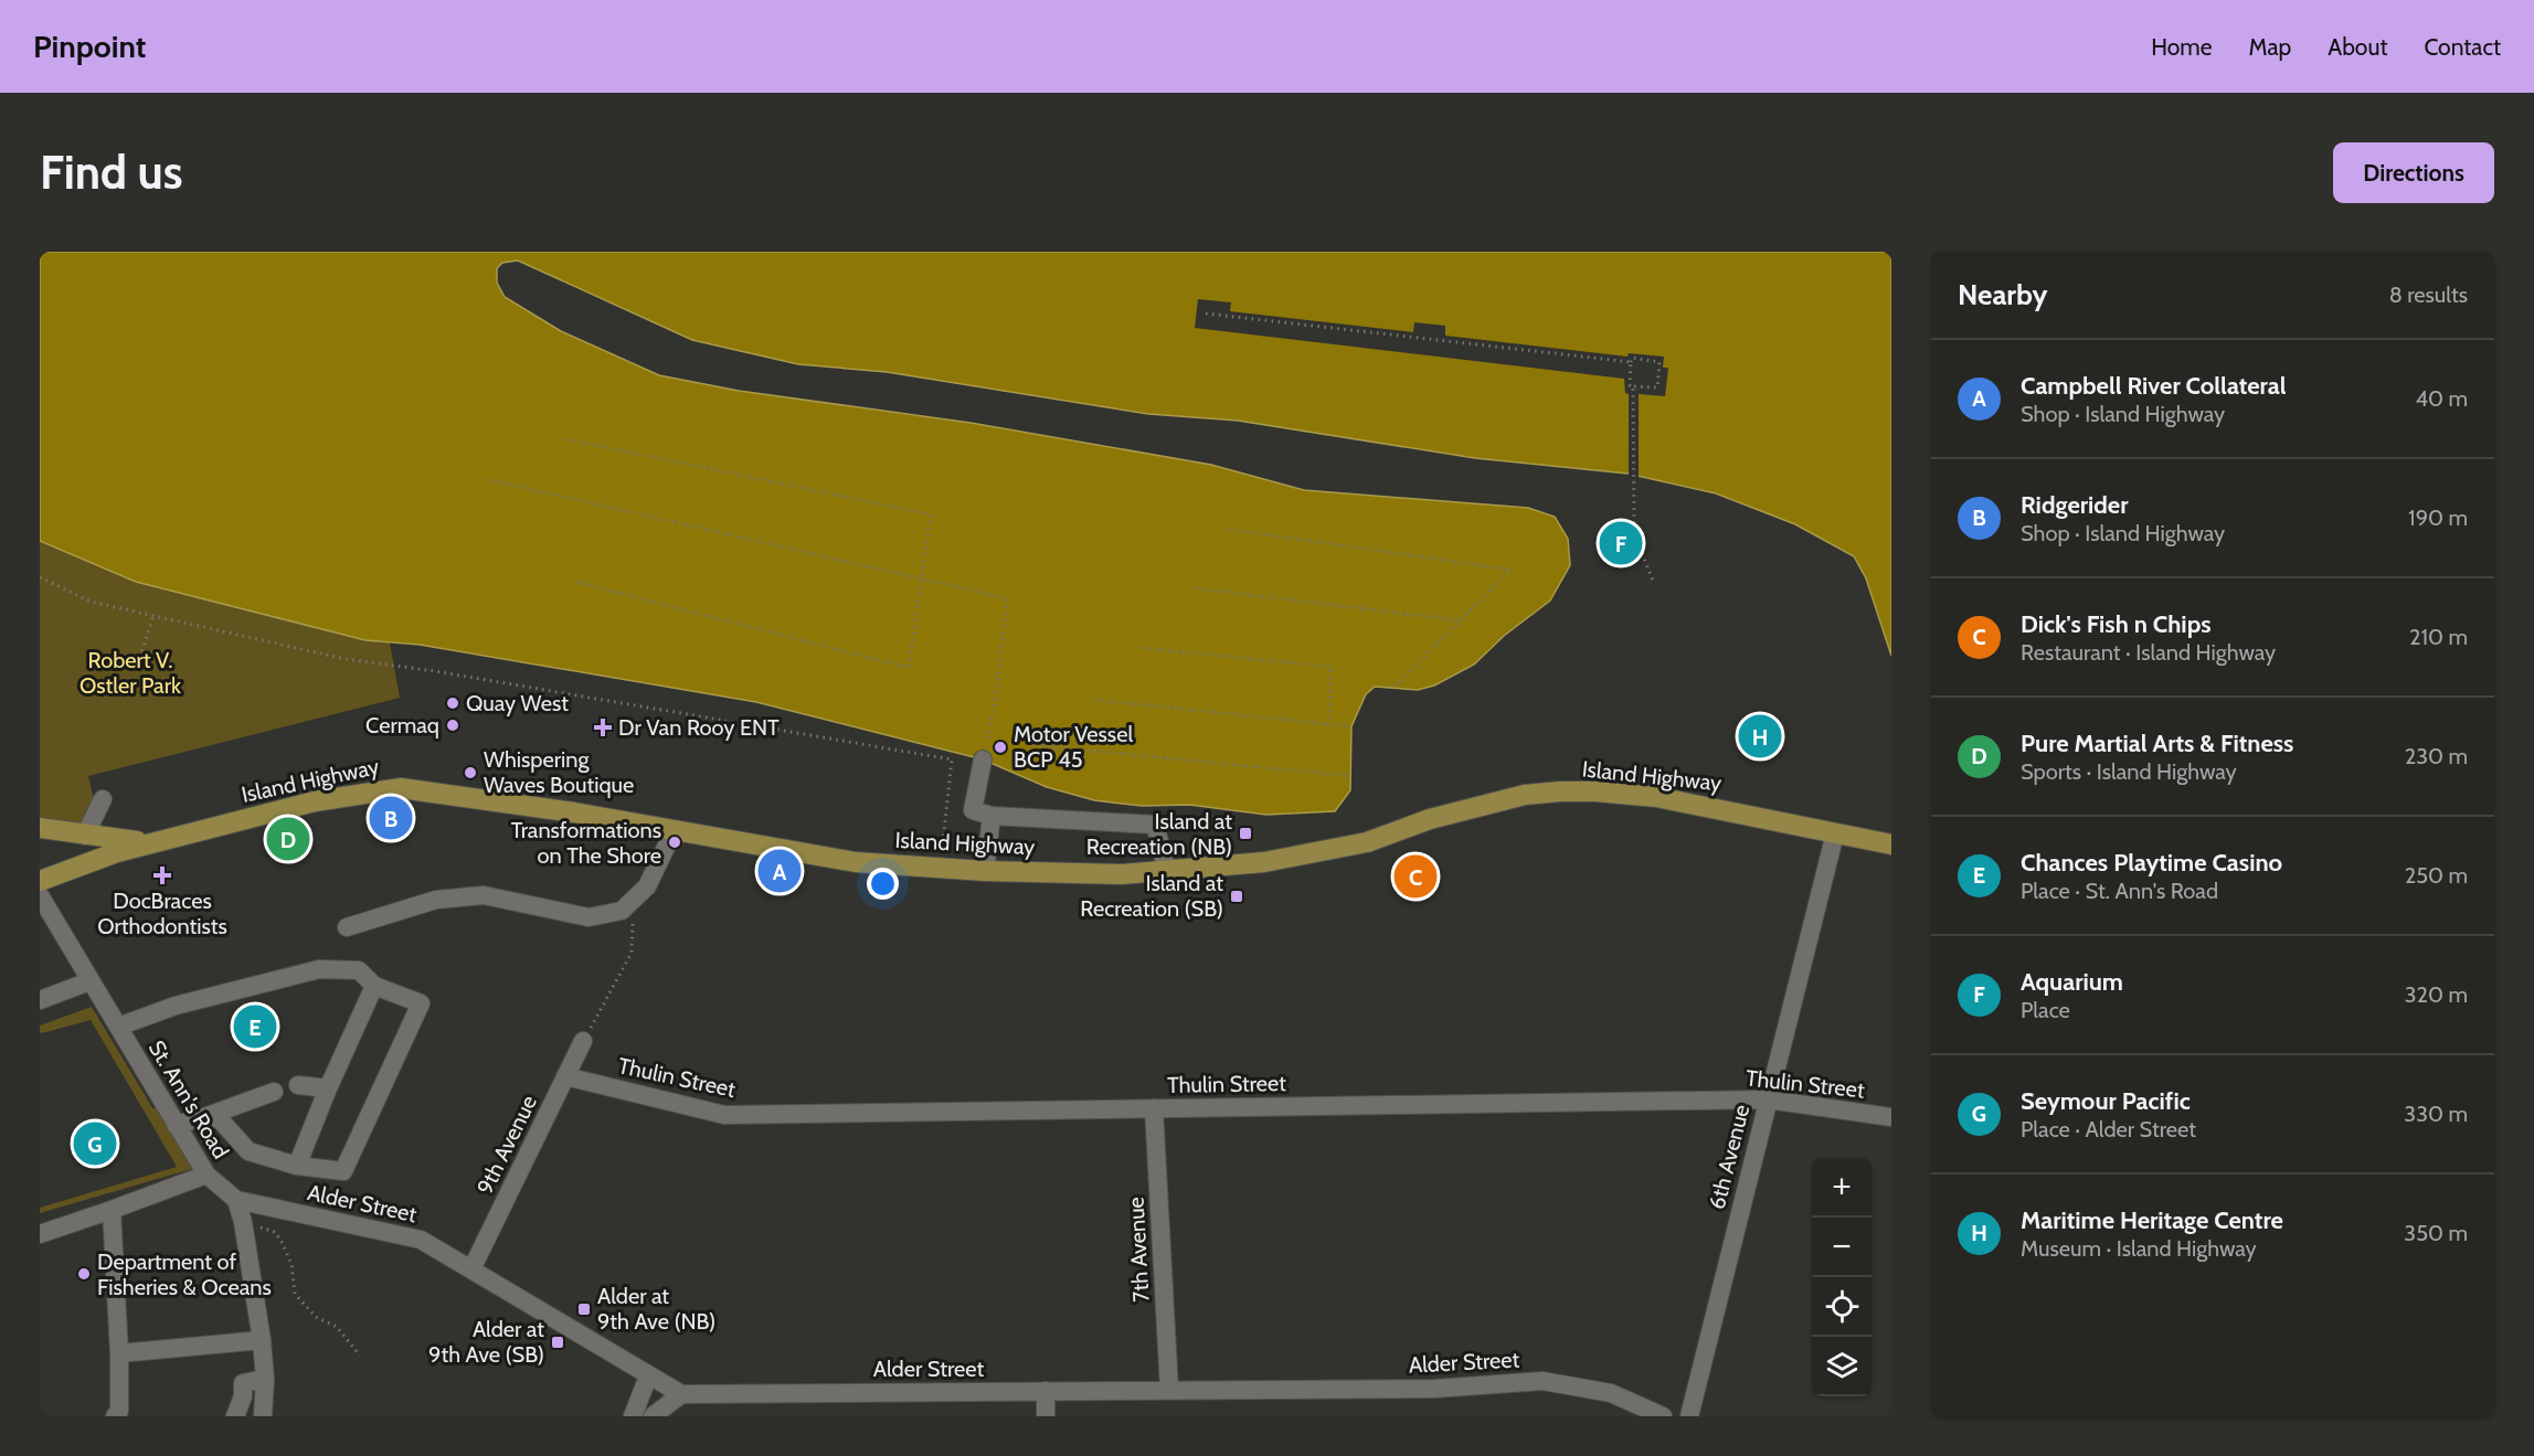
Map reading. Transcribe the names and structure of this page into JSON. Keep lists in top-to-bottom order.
{
  "streets": {
    "main road": ["Island Highway"],
    "street": [
      "Thulin Street",
      "St. Ann's Road",
      "9th Avenue",
      "6th Avenue",
      "Alder Street",
      "7th Avenue"
    ]
  },
  "crossings": [
    ["Island Highway", "6th Avenue"],
    ["Thulin Street", "9th Avenue"],
    ["Thulin Street", "6th Avenue"],
    ["Thulin Street", "7th Avenue"],
    ["St. Ann's Road", "Alder Street"],
    ["9th Avenue", "Alder Street"],
    ["Alder Street", "7th Avenue"]
  ],
  "parks": ["Robert V. Ostler Park"],
  "places": {
    "other": [
      "Quay West",
      "Cermaq",
      "Motor Vessel BCP 45",
      "Whispering Waves Boutique",
      "Transformations on The Shore",
      "Department of Fisheries & Oceans"
    ],
    "health": ["Dr Van Rooy ENT", "DocBraces Orthodontists"],
    "transit": [
      "Island at Recreation (NB)",
      "Island at Recreation (SB)",
      "Alder at 9th Ave (NB)",
      "Alder at 9th Ave (SB)"
    ]
  },
  "page": {
    "header": "Pinpoint",
    "nav": [
      "Home",
      "Map",
      "About",
      "Contact"
    ],
    "buttons": "Directions",
    "title": "Find us",
    "heading": ["Nearby", "8 results"],
    "list": [
      {
        "mark": "A",
        "name": "Campbell River Collateral",
        "note": "Shop · Island Highway",
        "value": "40 m"
      },
      {
        "mark": "B",
        "name": "Ridgerider",
        "note": "Shop · Island Highway",
        "value": "190 m"
      },
      {
        "mark": "C",
        "name": "Dick's Fish n Chips",
        "note": "Restaurant · Island Highway",
        "value": "210 m"
      },
      {
        "mark": "D",
        "name": "Pure Martial Arts & Fitness",
        "note": "Sports · Island Highway",
        "value": "230 m"
      },
      {
        "mark": "E",
        "name": "Chances Playtime Casino",
        "note": "Place · St. Ann's Road",
        "value": "250 m"
      },
      {
        "mark": "F",
        "name": "Aquarium",
        "note": "Place",
        "value": "320 m"
      },
      {
        "mark": "G",
        "name": "Seymour Pacific",
        "note": "Place · Alder Street",
        "value": "330 m"
      },
      {
        "mark": "H",
        "name": "Maritime Heritage Centre",
        "note": "Museum · Island Highway",
        "value": "350 m"
      }
    ],
    "pins": [
      "F",
      "H",
      "B",
      "D",
      "A",
      "C",
      "E",
      "G"
    ],
    "map_buttons": ["+", "−"]
  }
}
